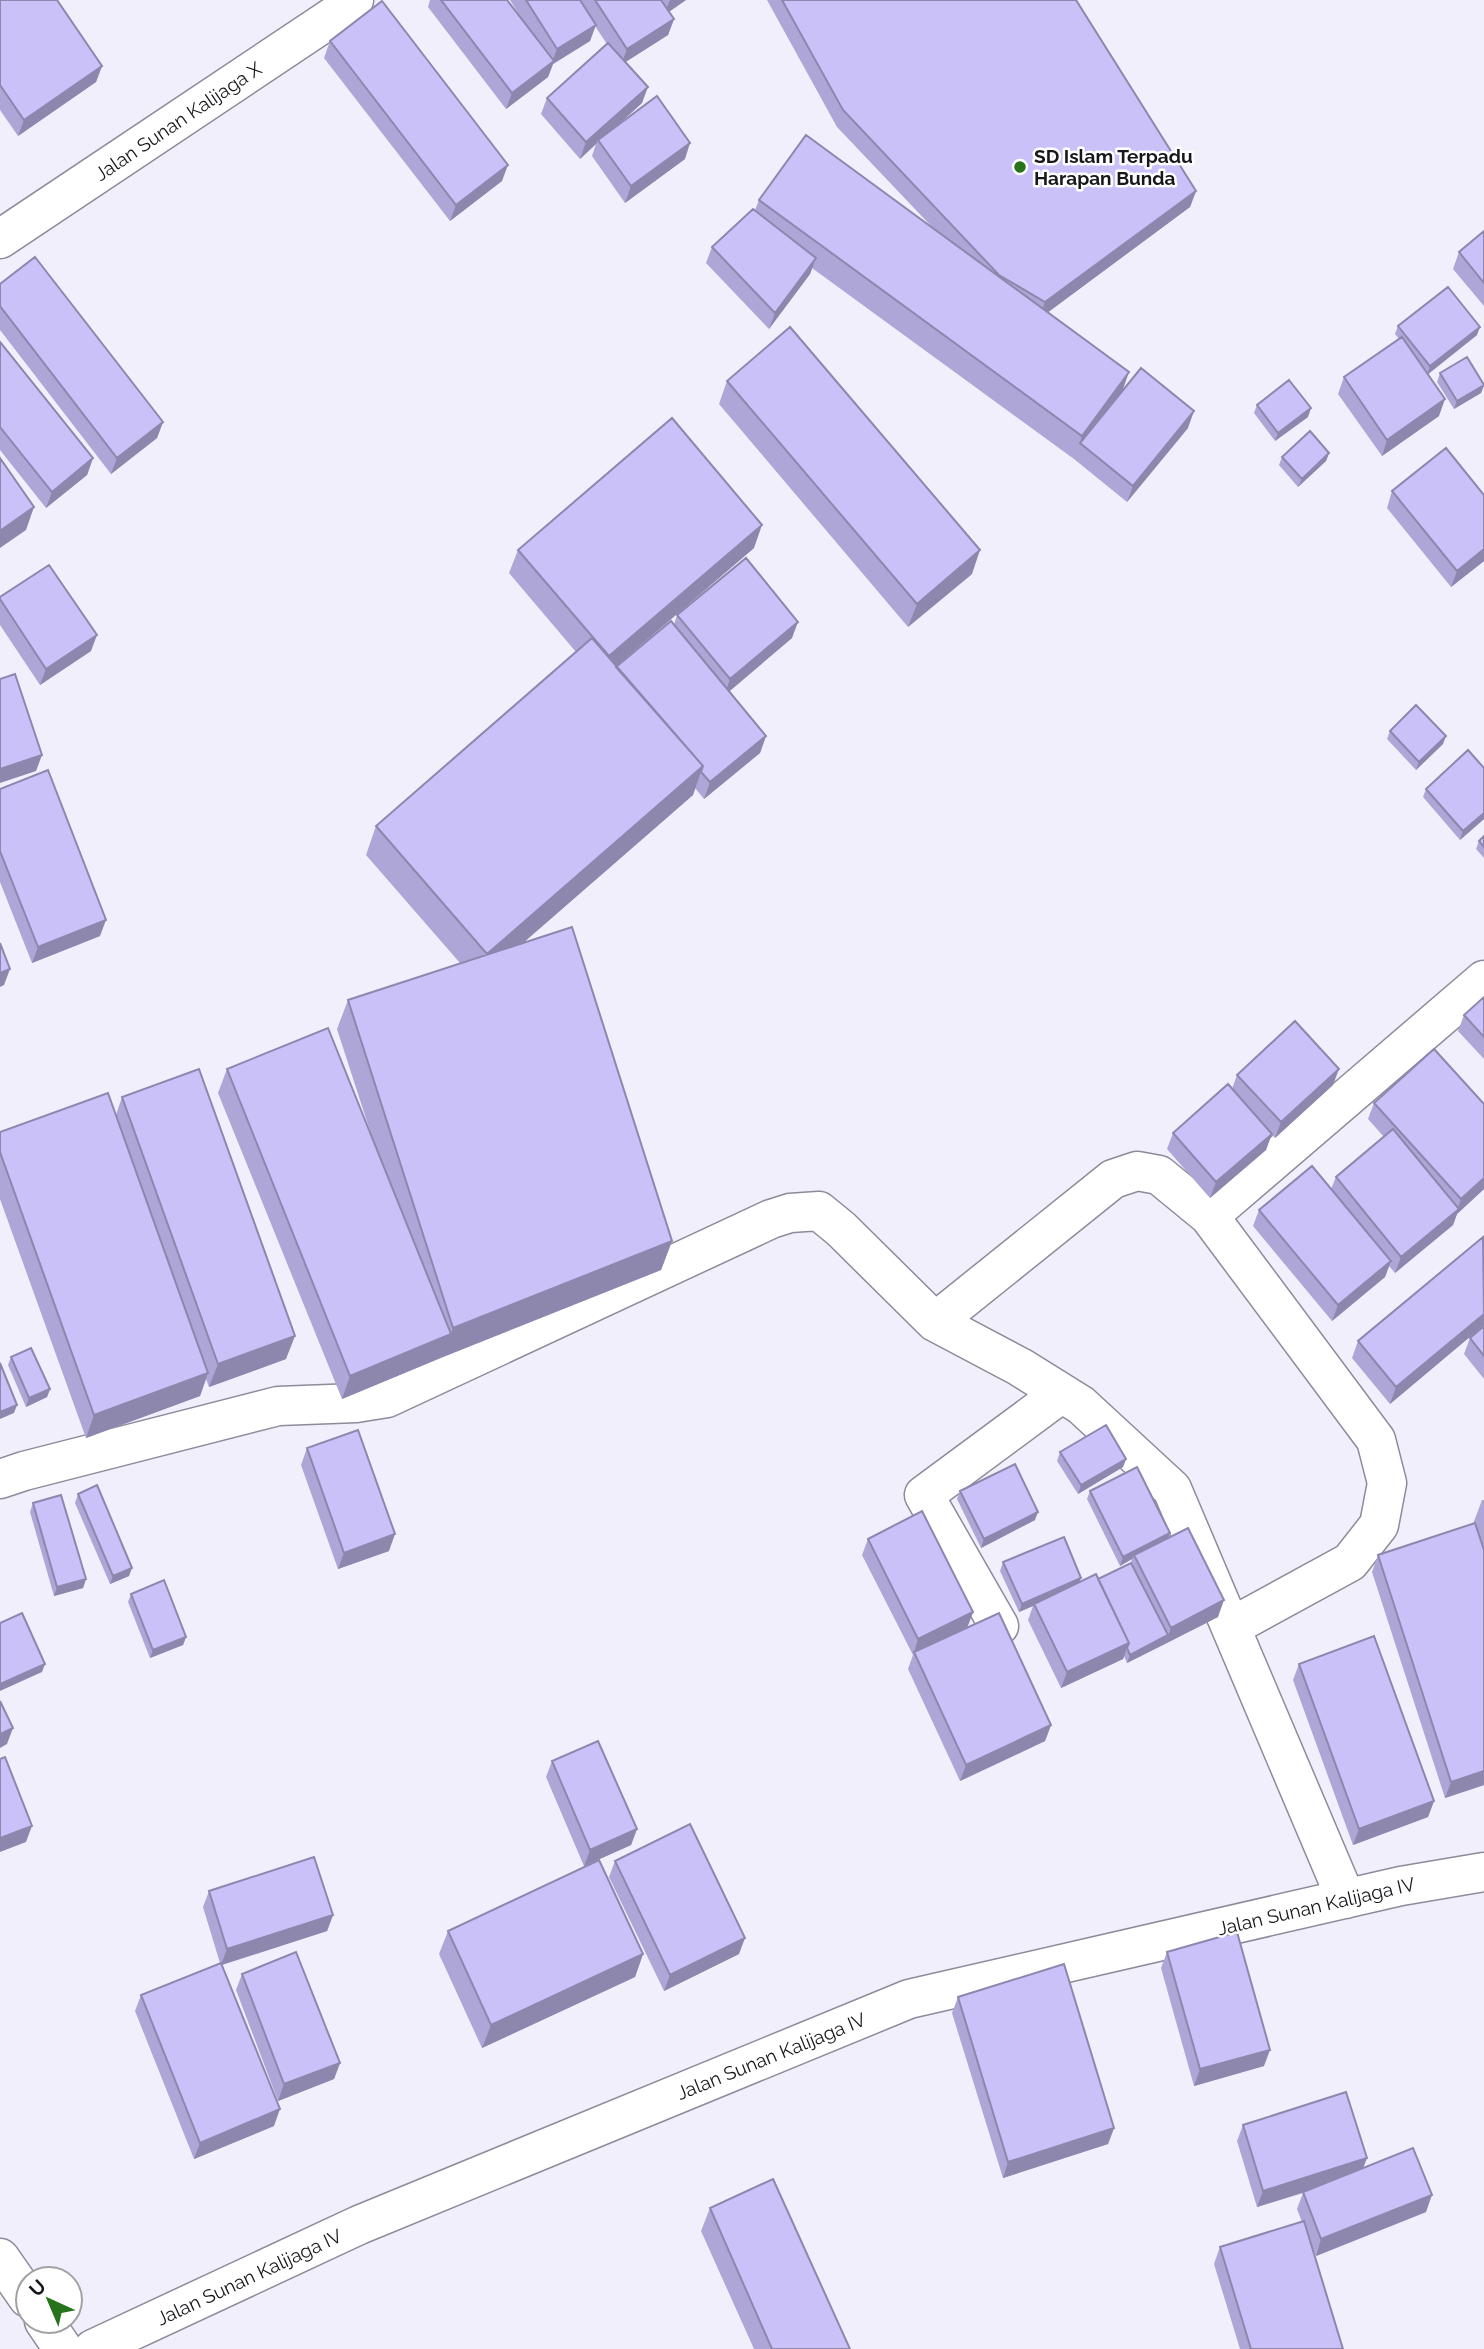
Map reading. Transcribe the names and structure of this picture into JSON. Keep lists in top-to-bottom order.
{
  "streets": {
    "street": ["Jalan Sunan Kalijaga X", "Jalan Sunan Kalijaga IV"]
  },
  "places": ["SD Islam Terpadu Harapan Bunda"],
  "north": "top left"
}
